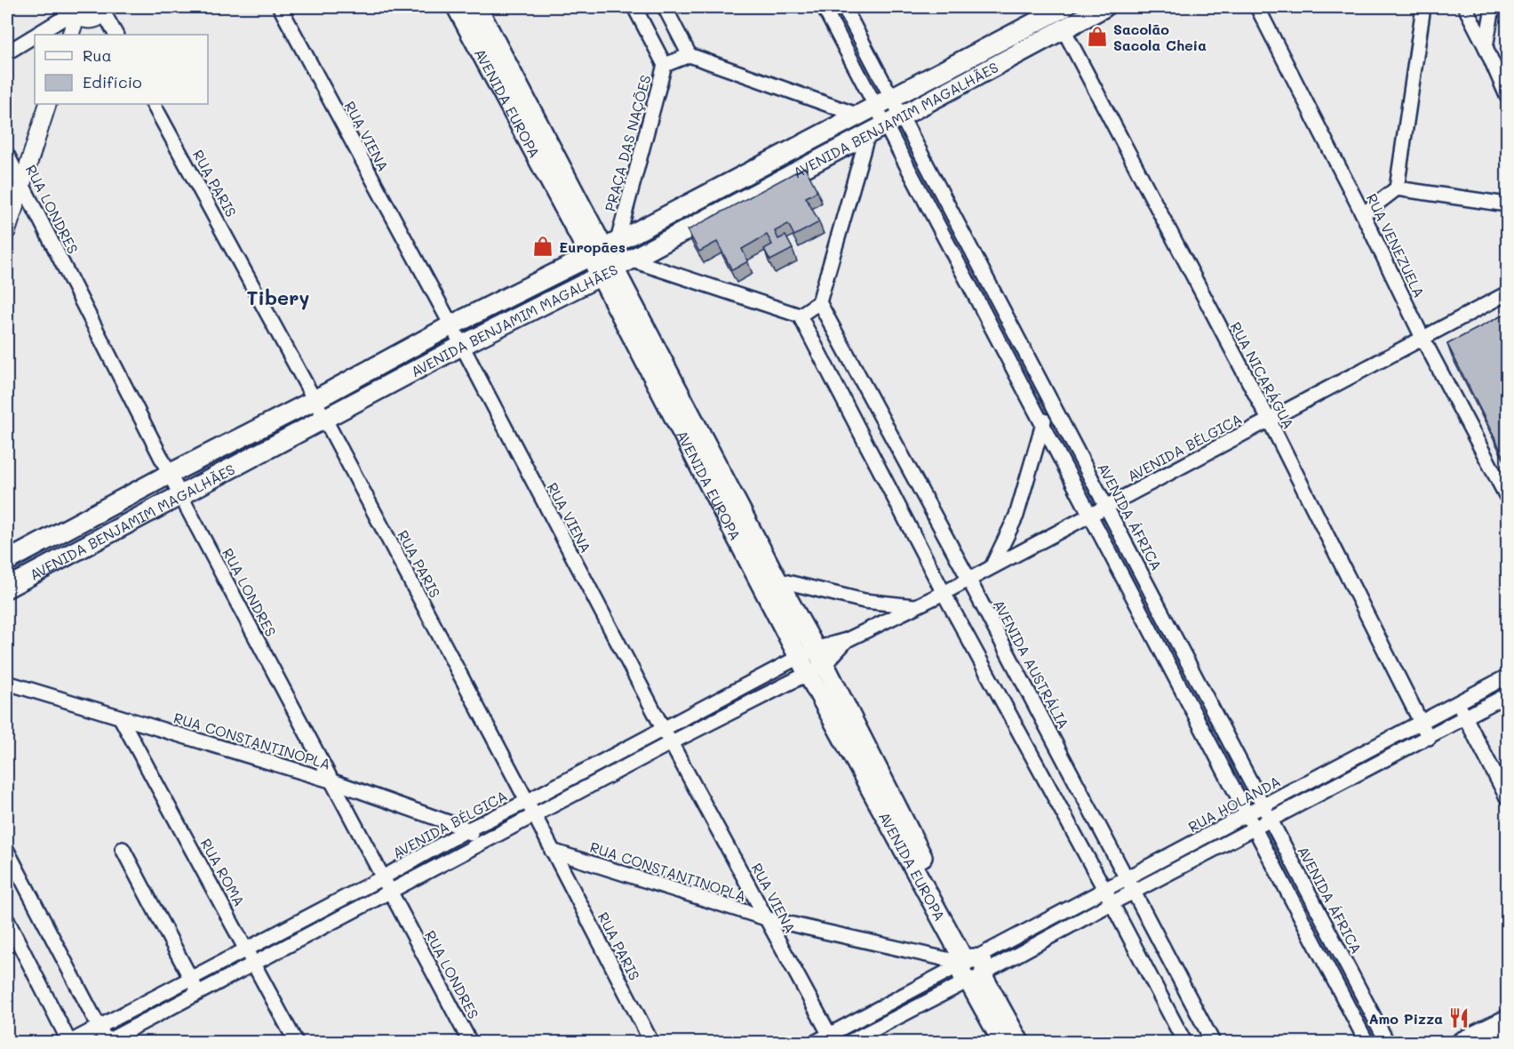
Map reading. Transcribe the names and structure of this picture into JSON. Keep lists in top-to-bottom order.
{
  "streets": {
    "main road": ["AVENIDA EUROPA", "AVENIDA BENJAMIM MAGALHÃES"],
    "street": [
      "RUA VIENA",
      "PRAÇA DAS NAÇÕES",
      "RUA PARIS",
      "RUA LONDRES",
      "RUA VENEZUELA",
      "RUA NICARÁGUA",
      "AVENIDA BÉLGICA",
      "AVENIDA ÁFRICA",
      "AVENIDA AUSTRÁLIA",
      "RUA CONSTANTINOPLA",
      "RUA HOLANDA",
      "RUA ROMA"
    ]
  },
  "crossings": [
    ["AVENIDA EUROPA", "AVENIDA BENJAMIM MAGALHÃES"],
    ["AVENIDA EUROPA", "PRAÇA DAS NAÇÕES"],
    ["AVENIDA EUROPA", "AVENIDA BÉLGICA"],
    ["AVENIDA EUROPA", "RUA CONSTANTINOPLA"],
    ["AVENIDA EUROPA", "RUA HOLANDA"],
    ["AVENIDA BENJAMIM MAGALHÃES", "RUA VIENA"],
    ["AVENIDA BENJAMIM MAGALHÃES", "PRAÇA DAS NAÇÕES"],
    ["AVENIDA BENJAMIM MAGALHÃES", "RUA PARIS"],
    ["AVENIDA BENJAMIM MAGALHÃES", "RUA LONDRES"],
    ["AVENIDA BENJAMIM MAGALHÃES", "RUA NICARÁGUA"],
    ["AVENIDA BENJAMIM MAGALHÃES", "AVENIDA ÁFRICA"],
    ["RUA VIENA", "AVENIDA BÉLGICA"],
    ["RUA VIENA", "RUA CONSTANTINOPLA"],
    ["RUA VIENA", "RUA HOLANDA"],
    ["RUA PARIS", "AVENIDA BÉLGICA"],
    ["RUA PARIS", "RUA CONSTANTINOPLA"],
    ["RUA LONDRES", "AVENIDA BÉLGICA"],
    ["RUA LONDRES", "RUA CONSTANTINOPLA"],
    ["RUA VENEZUELA", "AVENIDA BÉLGICA"],
    ["RUA NICARÁGUA", "AVENIDA BÉLGICA"],
    ["RUA NICARÁGUA", "RUA HOLANDA"],
    ["AVENIDA BÉLGICA", "AVENIDA ÁFRICA"],
    ["AVENIDA BÉLGICA", "AVENIDA AUSTRÁLIA"],
    ["AVENIDA BÉLGICA", "RUA CONSTANTINOPLA"],
    ["AVENIDA BÉLGICA", "RUA ROMA"],
    ["AVENIDA ÁFRICA", "RUA HOLANDA"],
    ["AVENIDA AUSTRÁLIA", "RUA HOLANDA"],
    ["RUA CONSTANTINOPLA", "RUA HOLANDA"],
    ["RUA CONSTANTINOPLA", "RUA ROMA"]
  ],
  "districts": ["Tibery"],
  "places": {
    "shop": ["Sacolão Sacola Cheia", "Europães"],
    "restaurant": ["Amo Pizza"]
  },
  "legend": ["Rua", "Edifício"]
}
